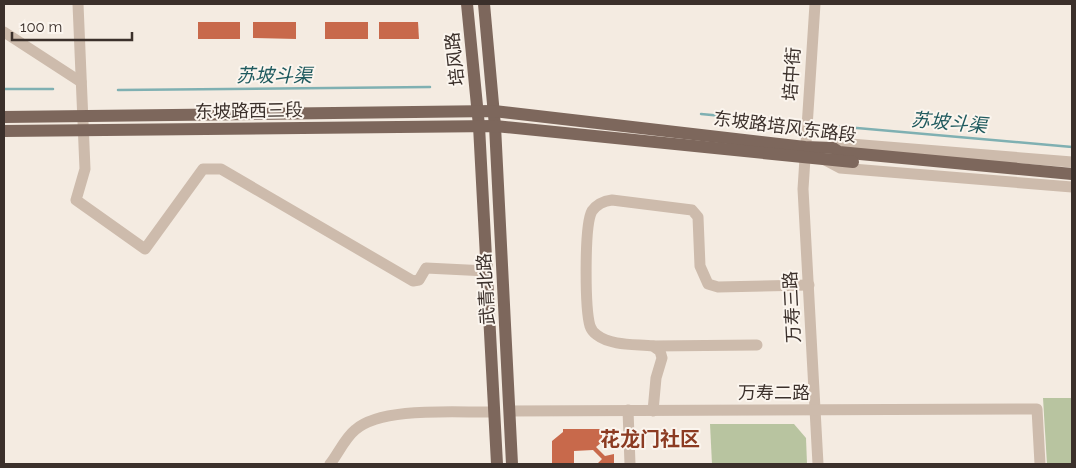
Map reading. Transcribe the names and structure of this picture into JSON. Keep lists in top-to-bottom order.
{
  "streets": {
    "main road": [
      "培风路",
      "东坡路西三段",
      "东坡路培风东路段",
      "武青北路"
    ],
    "street": ["培中街", "万寿三路", "万寿二路"]
  },
  "crossings": [
    ["培风路", "东坡路西三段"],
    ["培风路", "东坡路培风东路段"],
    ["培风路", "武青北路"],
    ["培中街", "东坡路培风东路段"],
    ["培中街", "万寿三路"],
    ["东坡路西三段", "东坡路培风东路段"],
    ["东坡路西三段", "武青北路"],
    ["东坡路培风东路段", "武青北路"],
    ["东坡路培风东路段", "万寿三路"],
    ["武青北路", "万寿二路"],
    ["万寿三路", "万寿二路"]
  ],
  "districts": ["花龙门社区"],
  "water": ["苏坡斗渠"],
  "scale_bar": "100 m"
}
